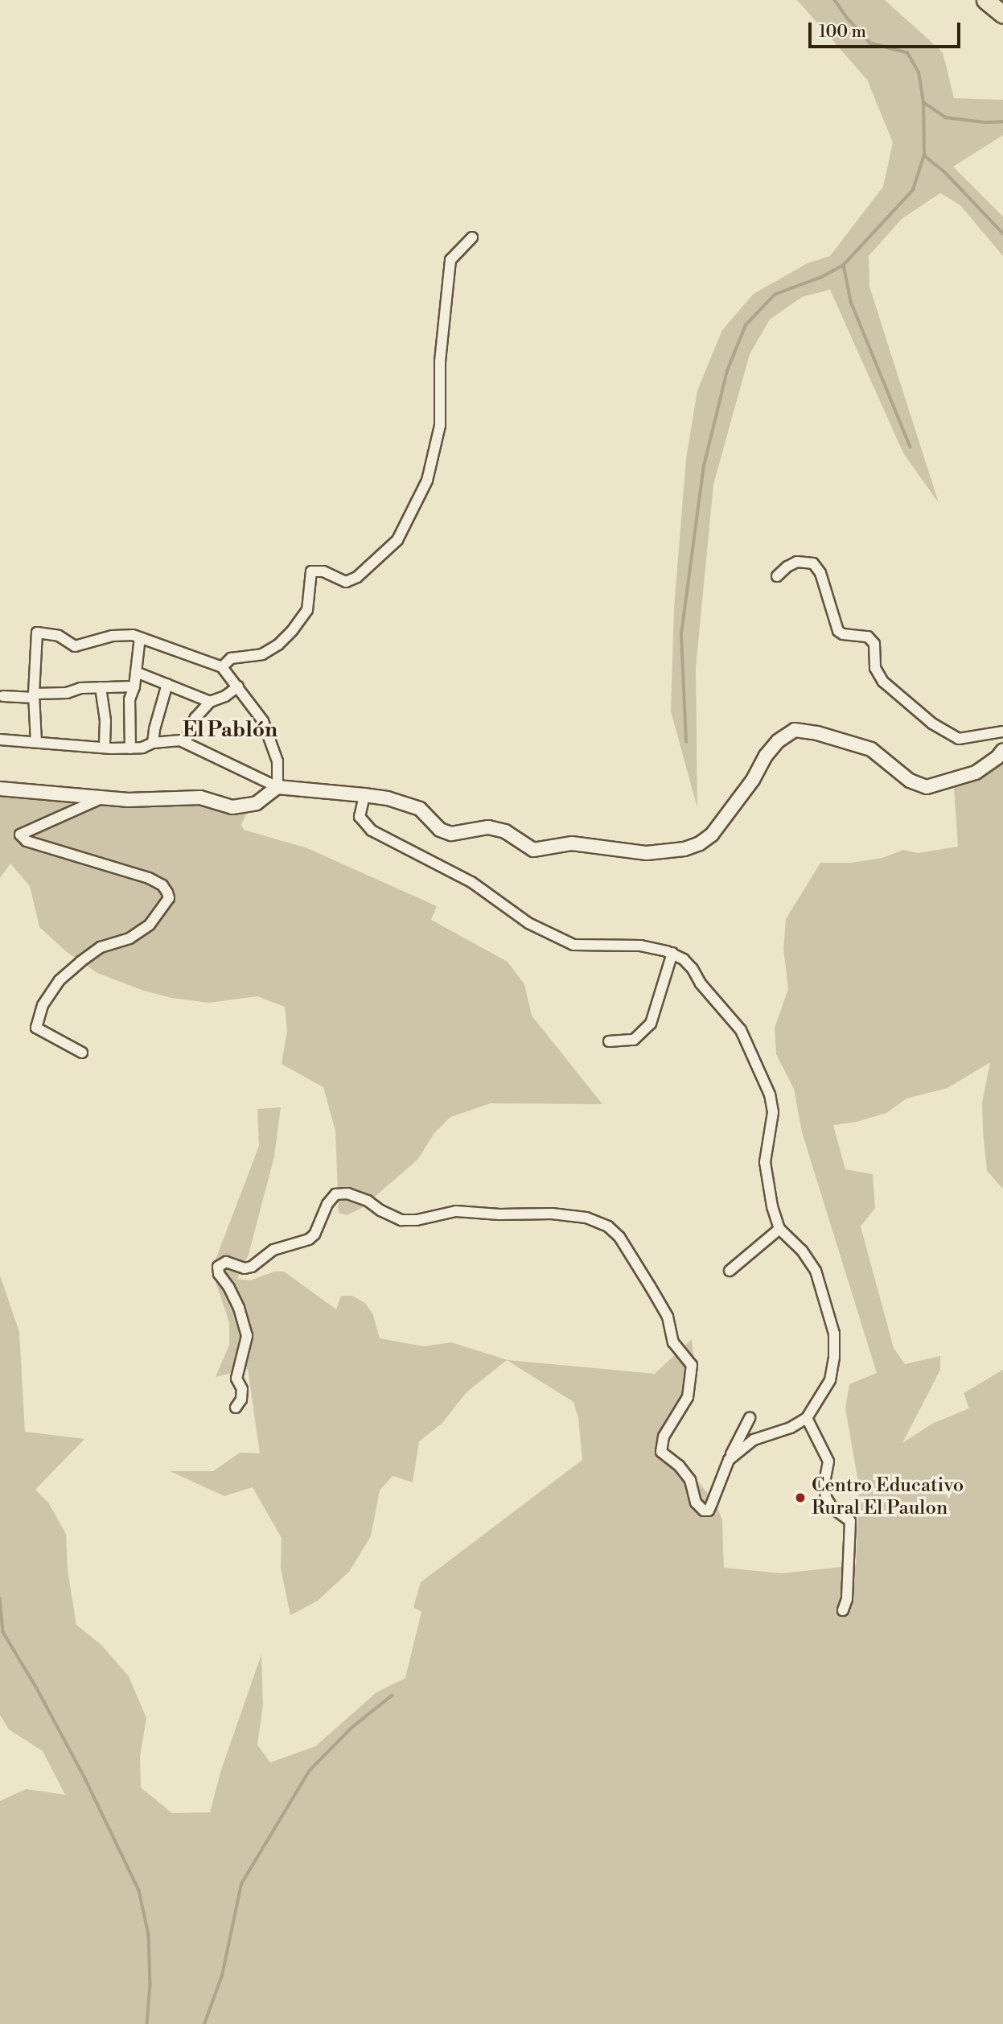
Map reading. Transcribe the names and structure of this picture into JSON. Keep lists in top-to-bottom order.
{
  "districts": ["El Pablón"],
  "places": ["Centro Educativo Rural El Paulon"],
  "scale_bar": "100 m"
}
